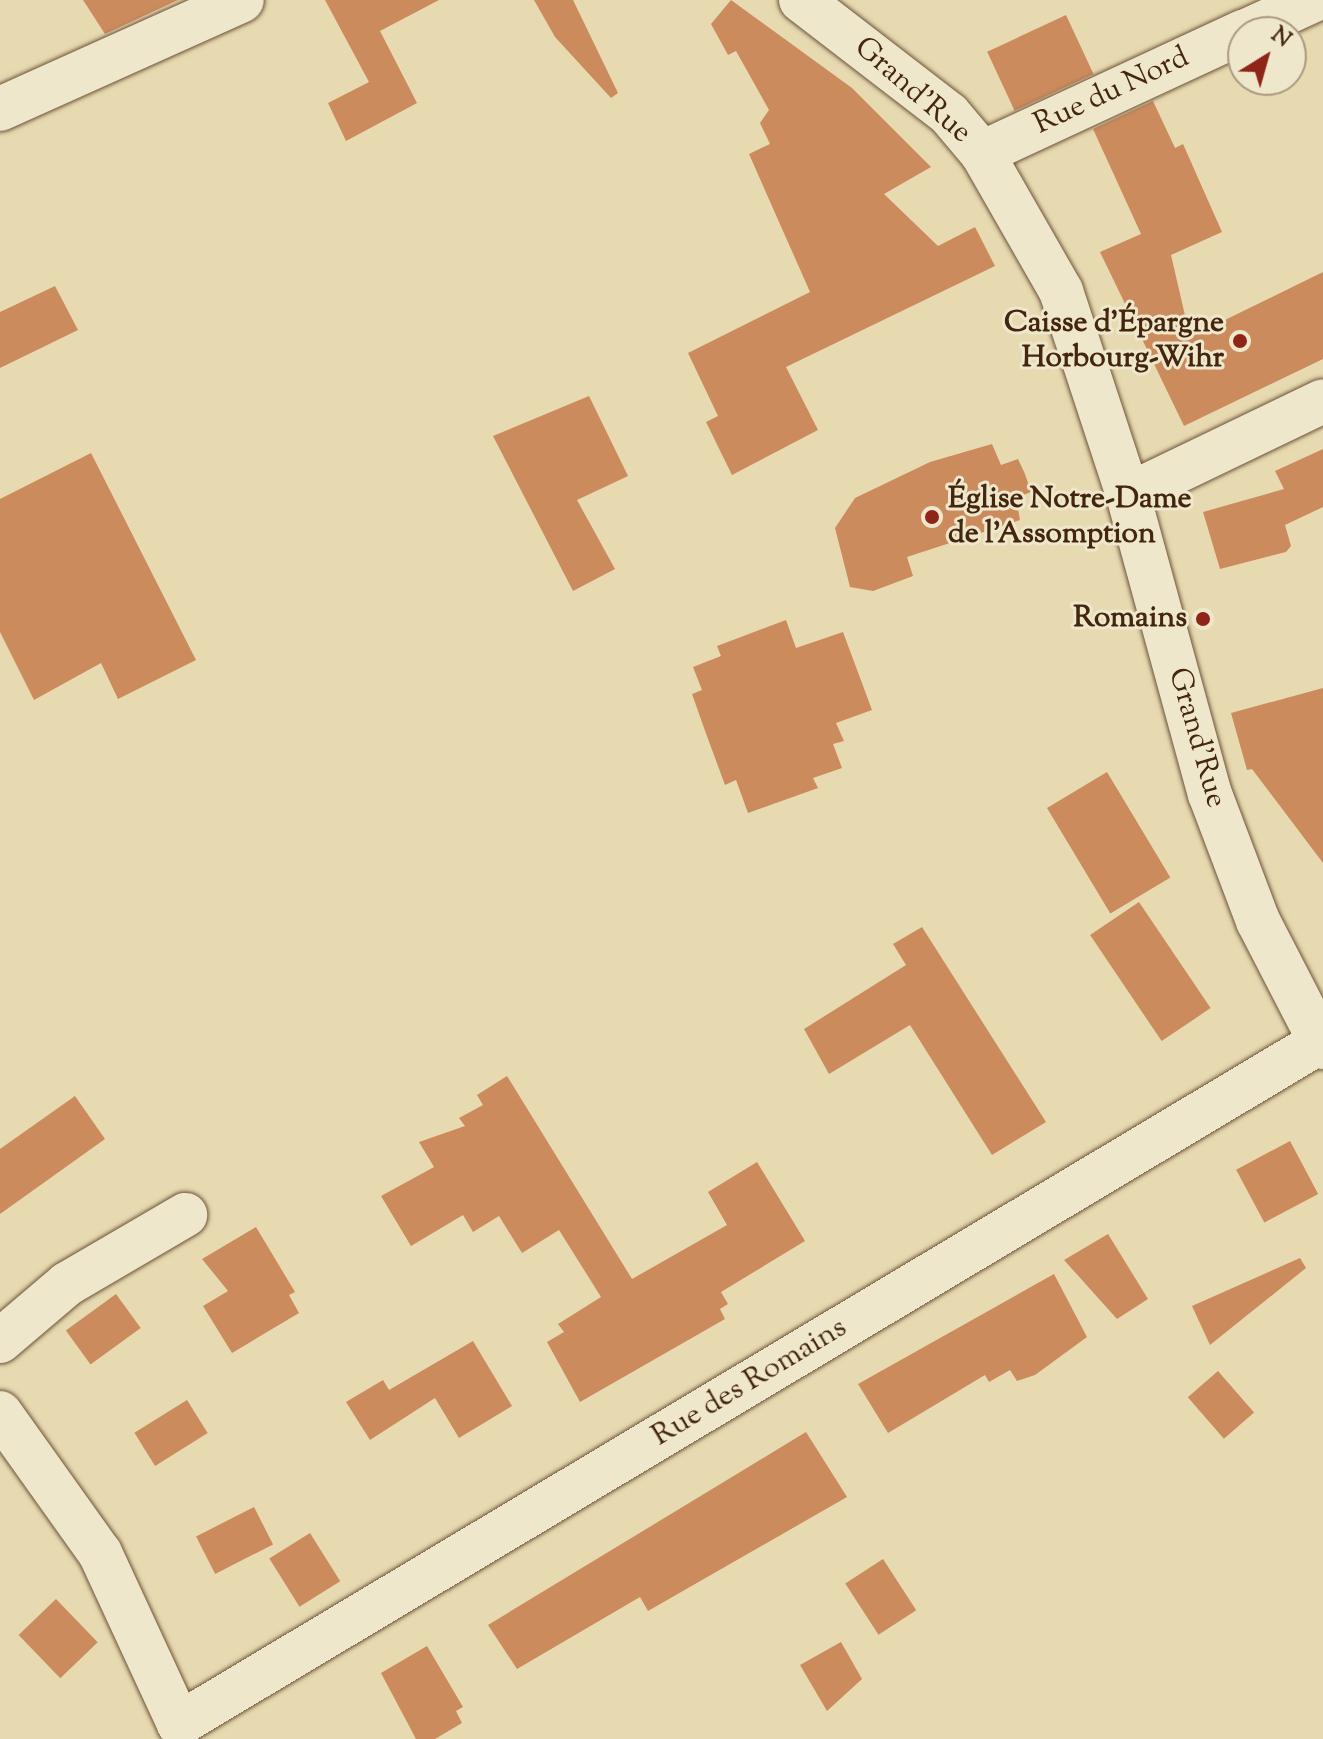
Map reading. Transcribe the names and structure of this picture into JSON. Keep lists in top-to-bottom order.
{
  "streets": {
    "street": ["Grand'Rue", "Rue du Nord", "Rue des Romains"]
  },
  "crossings": [
    ["Grand'Rue", "Rue du Nord"],
    ["Grand'Rue", "Rue des Romains"]
  ],
  "places": ["Caisse d'Épargne Horbourg-Wihr", "Église Notre-Dame de l'Assomption", "Romains"],
  "north": "top right"
}
